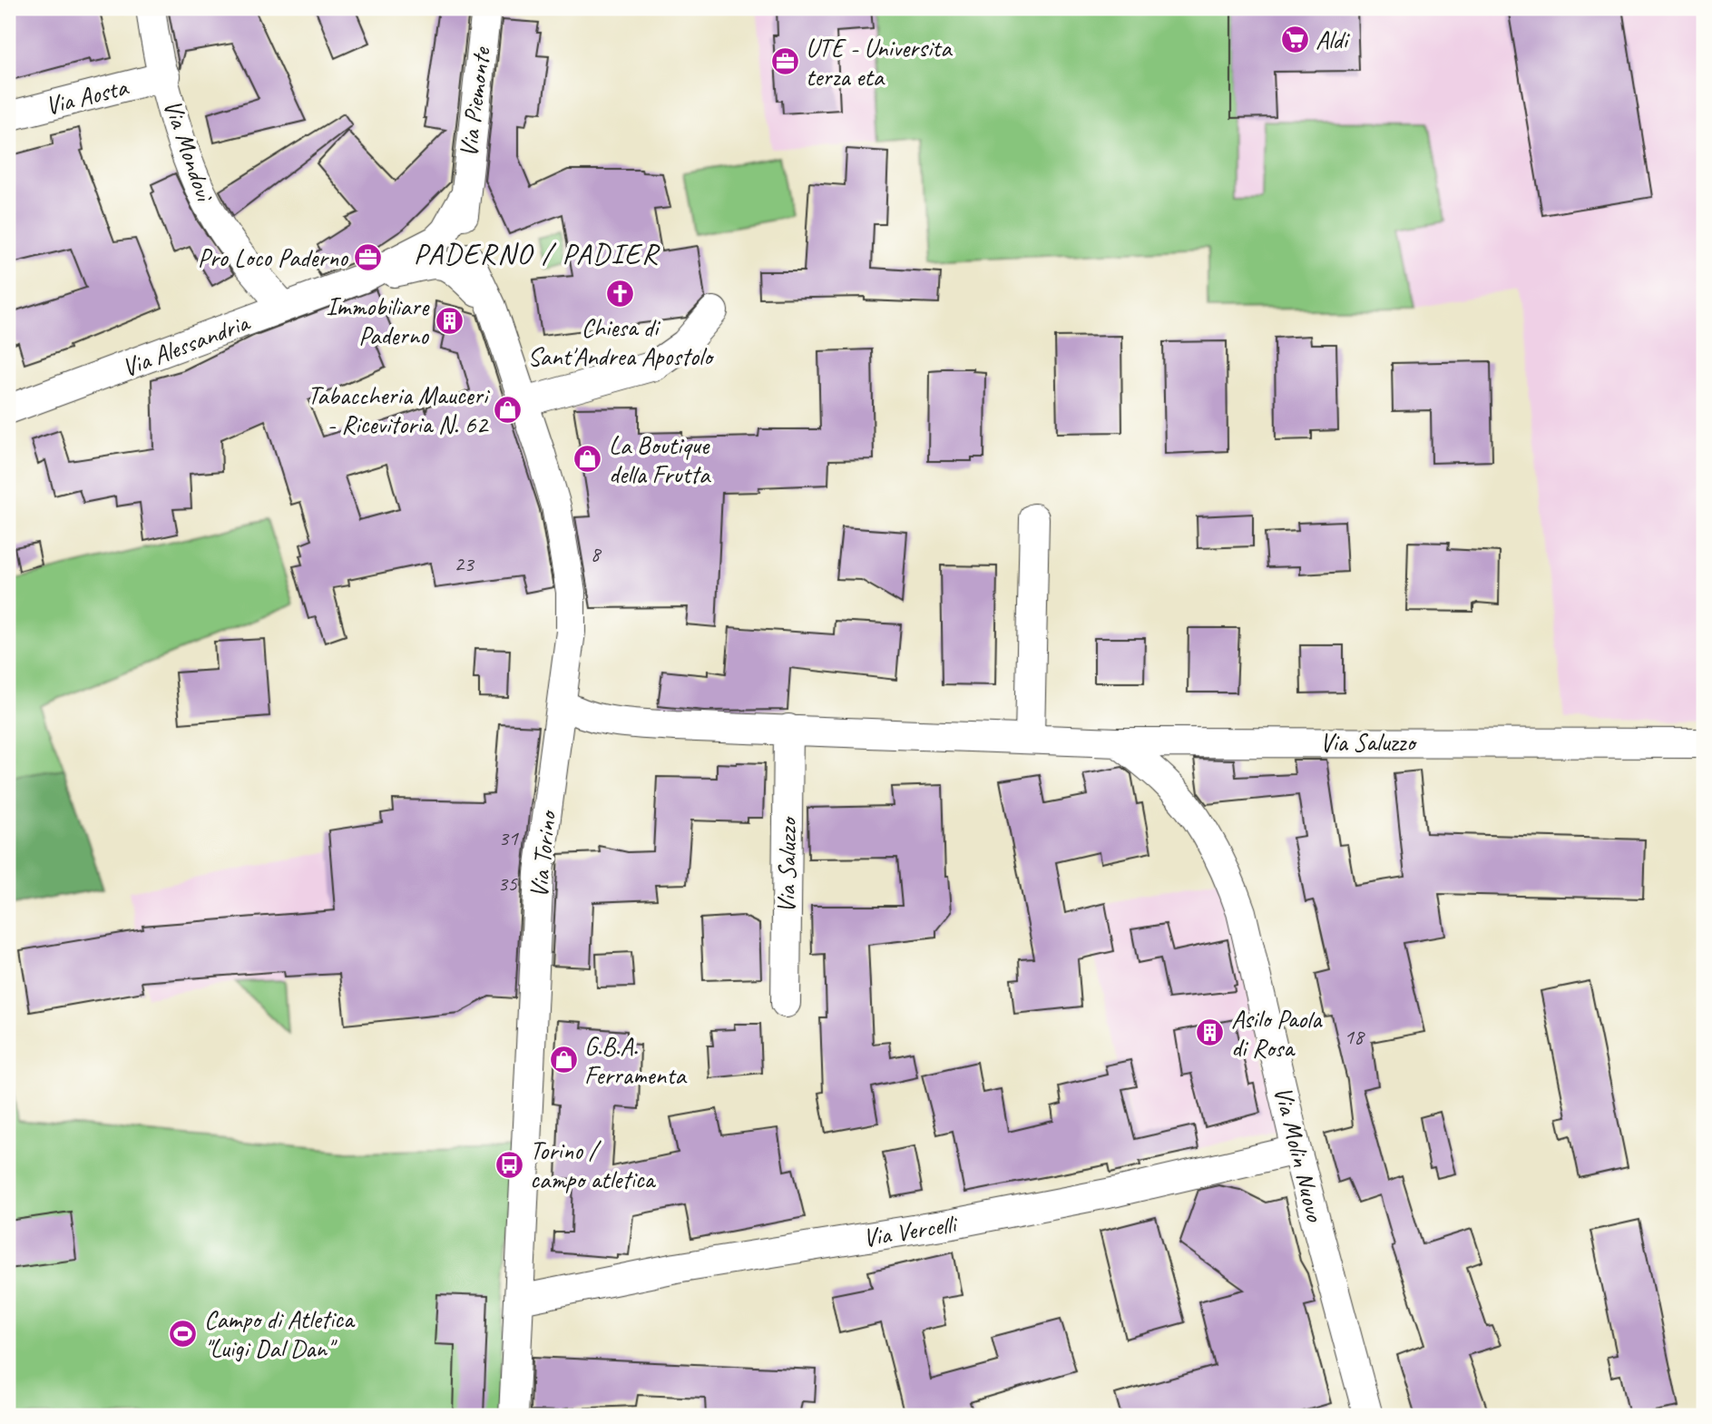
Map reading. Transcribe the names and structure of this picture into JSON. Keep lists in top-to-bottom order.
{
  "streets": {
    "street": [
      "Via Aosta",
      "Via Piemonte",
      "Via Mondovì",
      "Via Alessandria",
      "Via Saluzzo",
      "Via Torino",
      "Via Molin Nuovo",
      "Via Vercelli"
    ]
  },
  "crossings": [
    ["Via Aosta", "Via Mondovì"],
    ["Via Piemonte", "Via Alessandria"],
    ["Via Piemonte", "Via Torino"],
    ["Via Mondovì", "Via Alessandria"],
    ["Via Alessandria", "Via Torino"],
    ["Via Saluzzo", "Via Torino"],
    ["Via Saluzzo", "Via Molin Nuovo"],
    ["Via Torino", "Via Vercelli"],
    ["Via Molin Nuovo", "Via Vercelli"]
  ],
  "districts": ["PADERNO / PADIER"],
  "places": {
    "supermarket": ["Aldi"],
    "office": ["UTE - Universita terza eta", "Pro Loco Paderno"],
    "church": ["Chiesa di Sant'Andrea Apostolo"],
    "building": ["Immobiliare Paderno", "Asilo Paola di Rosa"],
    "shop": ["Tabaccheria Mauceri - Ricevitoria N. 62", "La Boutique della Frutta", "G.B.A. Ferramenta"],
    "bus stop": ["Torino / campo atletica"],
    "sports": ["Campo di Atletica \"Luigi Dal Dan\""]
  },
  "house_numbers": [
    "8",
    "23",
    "31",
    "35",
    "18"
  ]
}
